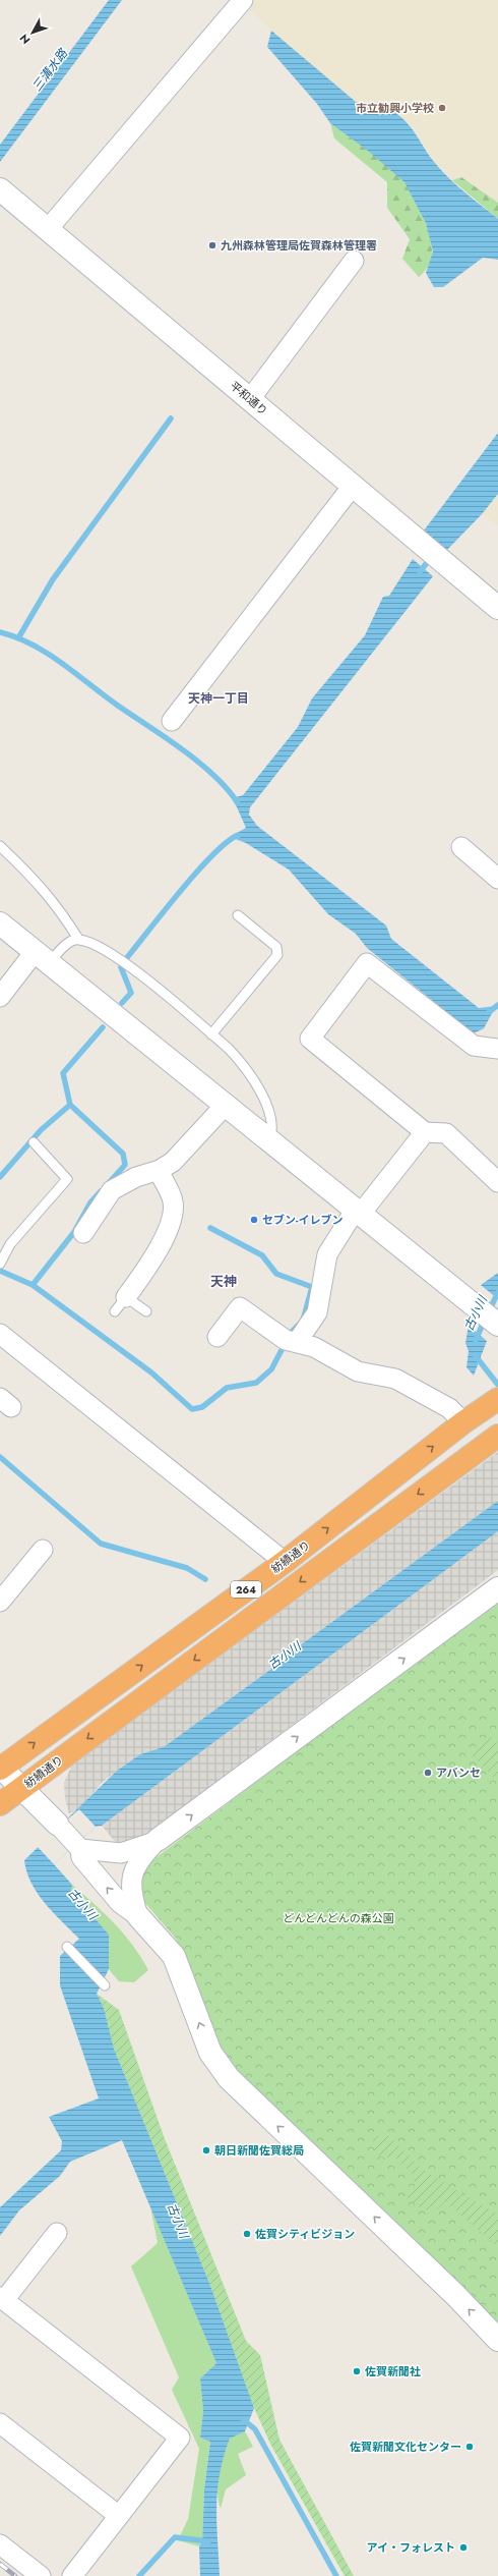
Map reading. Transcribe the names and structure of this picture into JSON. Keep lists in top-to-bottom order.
{
  "streets": {
    "highway": ["紡績通り", "264"],
    "street": ["平和通り"]
  },
  "crossings": [
    ["紡績通り", "264"]
  ],
  "districts": ["天神一丁目", "天神"],
  "water": ["三溝水路", "古小川"],
  "parks": ["どんどんどんの森公園"],
  "places": [
    "市立勧興小学校",
    "九州森林管理局佐賀森林管理署",
    "セブン-イレブン",
    "アバンセ",
    "朝日新聞佐賀総局",
    "佐賀シティビジョン",
    "佐賀新聞社",
    "佐賀新聞文化センター",
    "アイ・フォレスト"
  ],
  "north": "bottom left"
}
